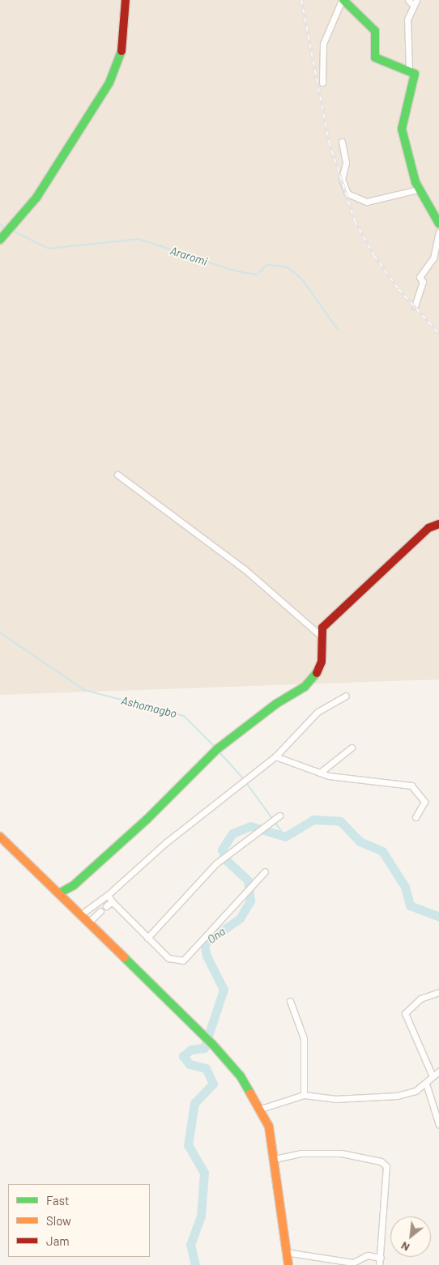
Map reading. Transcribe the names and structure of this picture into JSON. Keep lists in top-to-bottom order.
{
  "water": ["Araromi", "Ashomagbo", "Ona"],
  "legend": ["Fast", "Slow", "Jam"],
  "north": "bottom left"
}
